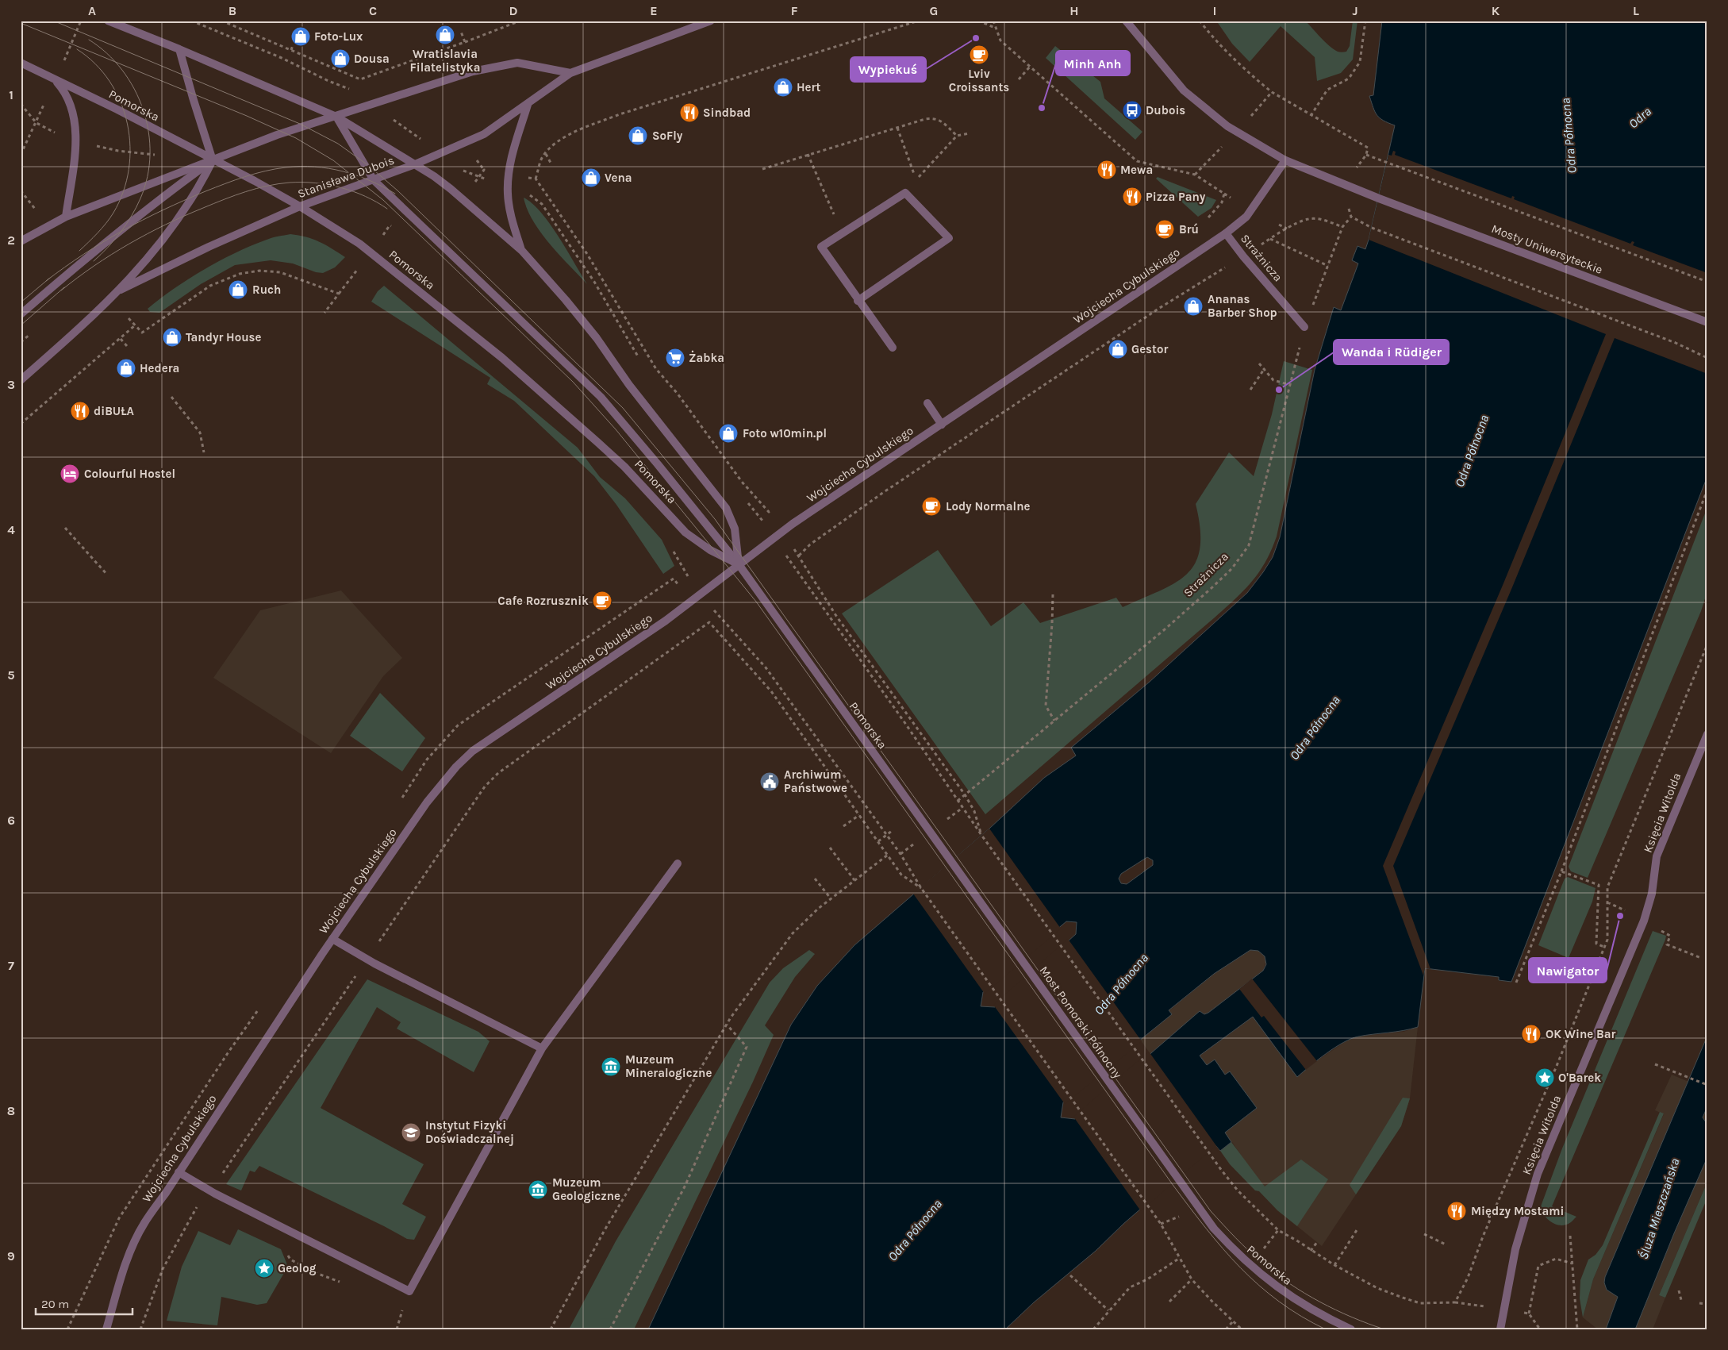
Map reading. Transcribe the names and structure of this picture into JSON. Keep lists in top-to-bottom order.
{
  "streets": {
    "street": [
      "Pomorska",
      "Stanisława Dubois",
      "Mosty Uniwersyteckie",
      "Strażnicza",
      "Wojciecha Cybulskiego",
      "Księcia Witolda",
      "Most Pomorski Północny"
    ]
  },
  "crossings": [
    ["Pomorska", "Stanisława Dubois"],
    ["Pomorska", "Wojciecha Cybulskiego"],
    ["Pomorska", "Most Pomorski Północny"],
    ["Mosty Uniwersyteckie", "Wojciecha Cybulskiego"],
    ["Strażnicza", "Wojciecha Cybulskiego"]
  ],
  "water": ["Odra", "Odra Północna", "Śluza Mieszczańska"],
  "places": {
    "shop": [
      "Wratislavia Filatelistyka",
      "Foto-Lux",
      "Dousa",
      "Hert",
      "SoFly",
      "Vena",
      "Ruch",
      "Ananas Barber Shop",
      "Tandyr House",
      "Gestor",
      "Hedera",
      "Foto w10min.pl"
    ],
    "other": [
      "Wypiekuś",
      "Minh Anh",
      "Wanda i Rüdiger",
      "Nawigator"
    ],
    "cafe": [
      "Lviv Croissants",
      "Brú",
      "Lody Normalne",
      "Cafe Rozrusznik"
    ],
    "bus stop": ["Dubois"],
    "restaurant": [
      "Sindbad",
      "Mewa",
      "Pizza Pany",
      "diBUŁA",
      "OK Wine Bar",
      "Między Mostami"
    ],
    "supermarket": ["Żabka"],
    "hotel": ["Colourful Hostel"],
    "public building": ["Archiwum Państwowe"],
    "museum": ["Muzeum Mineralogiczne", "Muzeum Geologiczne"],
    "place": ["O'Barek", "Geolog"],
    "school or university": ["Instytut Fizyki Doświadczalnej"]
  },
  "scale_bar": "20 m",
  "grid": {
    "columns": [
      "A",
      "B",
      "C",
      "D",
      "E",
      "F",
      "G",
      "H",
      "I",
      "J",
      "K",
      "L"
    ],
    "rows": [
      "1",
      "2",
      "3",
      "4",
      "5",
      "6",
      "7",
      "8",
      "9"
    ]
  }
}
